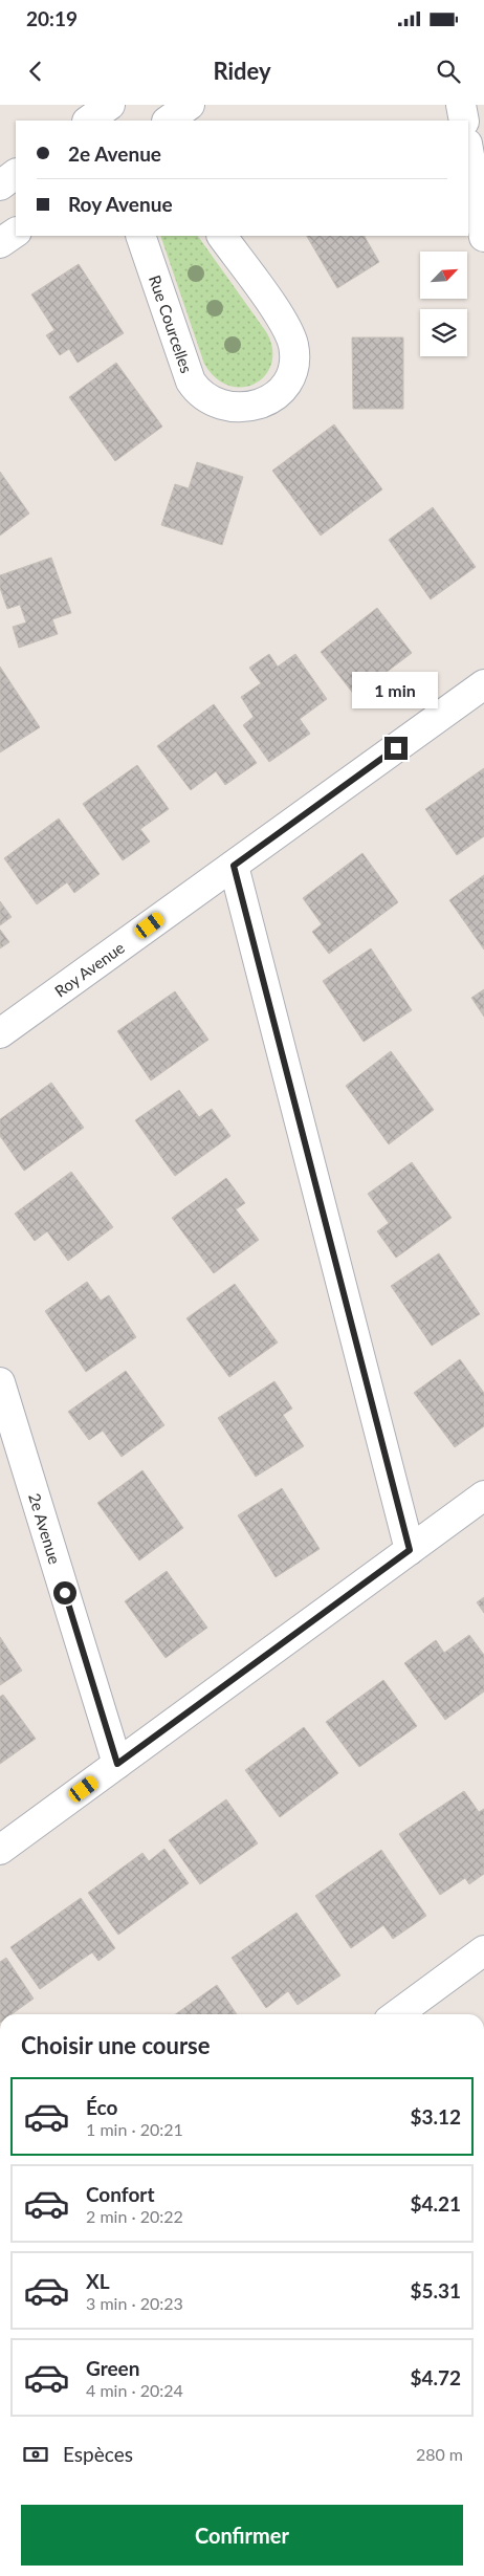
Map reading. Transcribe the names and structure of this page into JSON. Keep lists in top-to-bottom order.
{
  "streets": {
    "street": ["Rue Courcelles", "Roy Avenue", "2e Avenue"]
  },
  "north": "top right",
  "page": {
    "status": "20:19",
    "header": "Ridey",
    "banner": ["2e Avenue", "Roy Avenue"],
    "bubble": "1 min",
    "heading": "Choisir une course",
    "list": [
      {
        "name": "Éco",
        "note": "1 min · 20:21",
        "value": "$3.12"
      },
      {
        "name": "Confort",
        "note": "2 min · 20:22",
        "value": "$4.21"
      },
      {
        "name": "XL",
        "note": "3 min · 20:23",
        "value": "$5.31"
      },
      {
        "name": "Green",
        "note": "4 min · 20:24",
        "value": "$4.72"
      }
    ],
    "pay": ["Espèces", "280 m"],
    "buttons": "Confirmer"
  }
}
